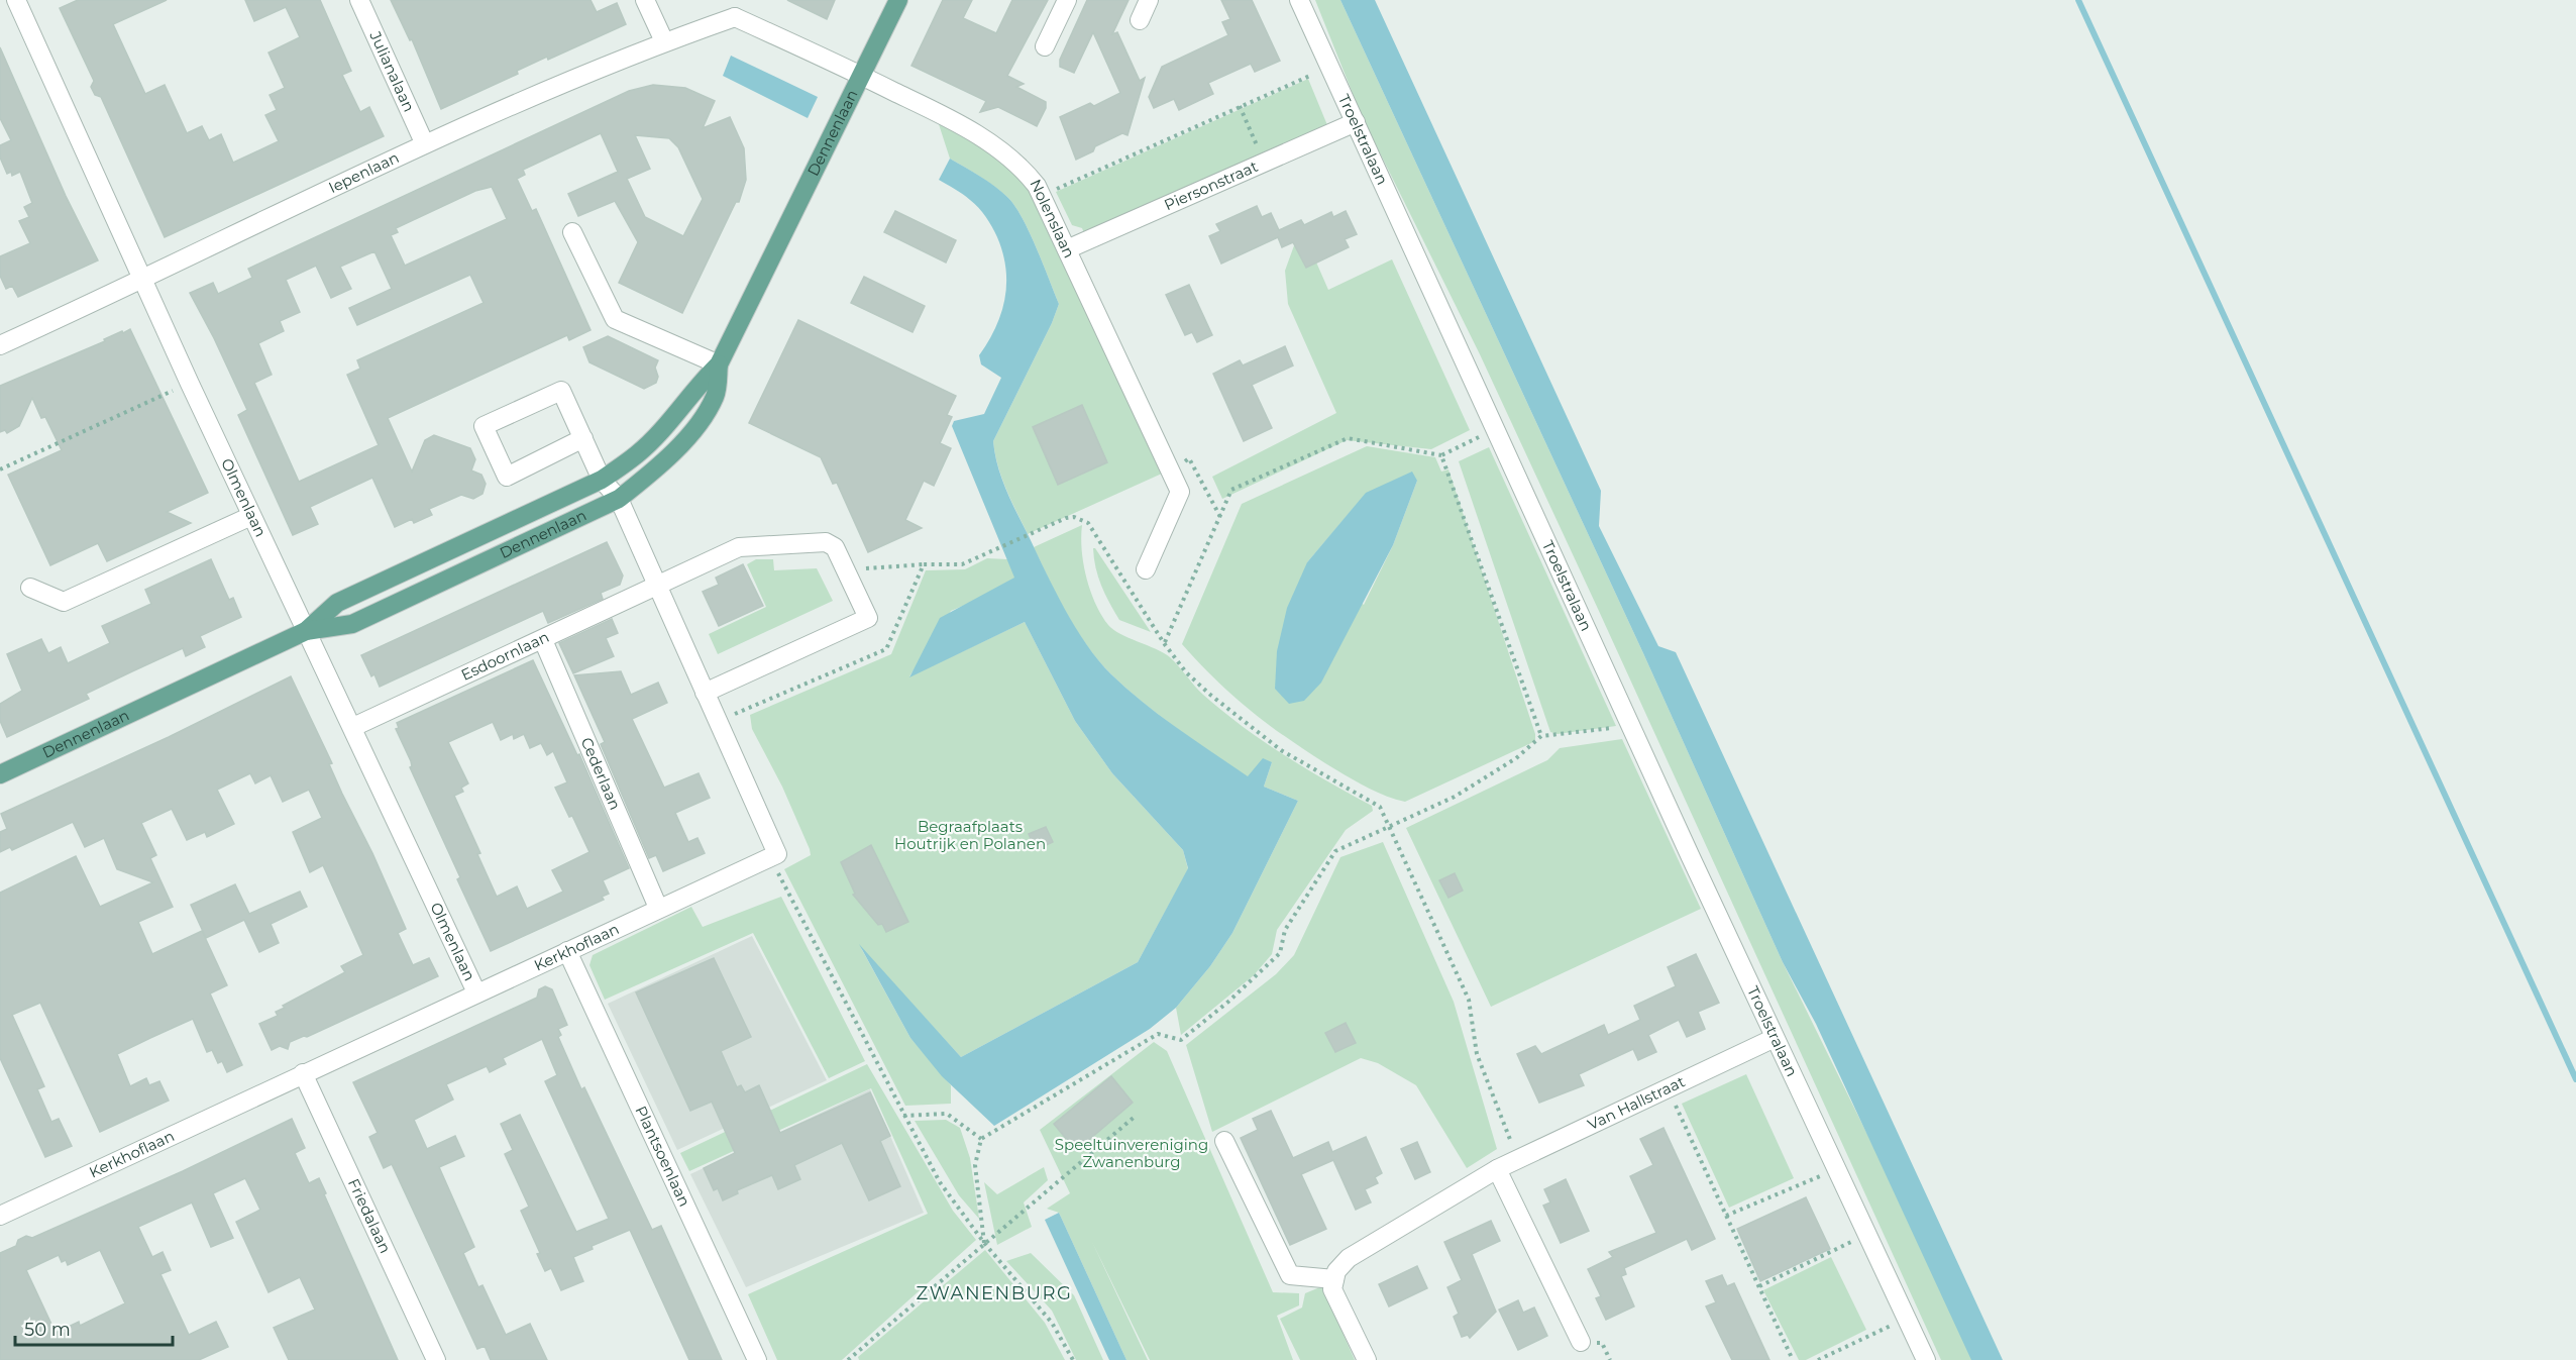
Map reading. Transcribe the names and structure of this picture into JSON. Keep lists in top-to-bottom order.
{
  "streets": {
    "main road": ["Dennenlaan"],
    "street": [
      "Julianalaan",
      "Troelstralaan",
      "Iepenlaan",
      "Piersonstraat",
      "Nolenslaan",
      "Olmenlaan",
      "Esdoornlaan",
      "Cederlaan",
      "Kerkhoflaan",
      "Van Hallstraat",
      "Plantsoenlaan",
      "Friedalaan"
    ]
  },
  "crossings": [
    ["Julianalaan", "Iepenlaan"],
    ["Dennenlaan", "Nolenslaan"],
    ["Dennenlaan", "Olmenlaan"],
    ["Troelstralaan", "Piersonstraat"],
    ["Troelstralaan", "Van Hallstraat"],
    ["Iepenlaan", "Nolenslaan"],
    ["Iepenlaan", "Olmenlaan"],
    ["Piersonstraat", "Nolenslaan"],
    ["Olmenlaan", "Esdoornlaan"],
    ["Olmenlaan", "Kerkhoflaan"],
    ["Esdoornlaan", "Cederlaan"],
    ["Cederlaan", "Kerkhoflaan"],
    ["Kerkhoflaan", "Plantsoenlaan"],
    ["Kerkhoflaan", "Friedalaan"]
  ],
  "districts": ["ZWANENBURG"],
  "parks": ["Begraafplaats Houtrijk en Polanen", "Speeltuinvereniging Zwanenburg"],
  "scale_bar": "50 m"
}
